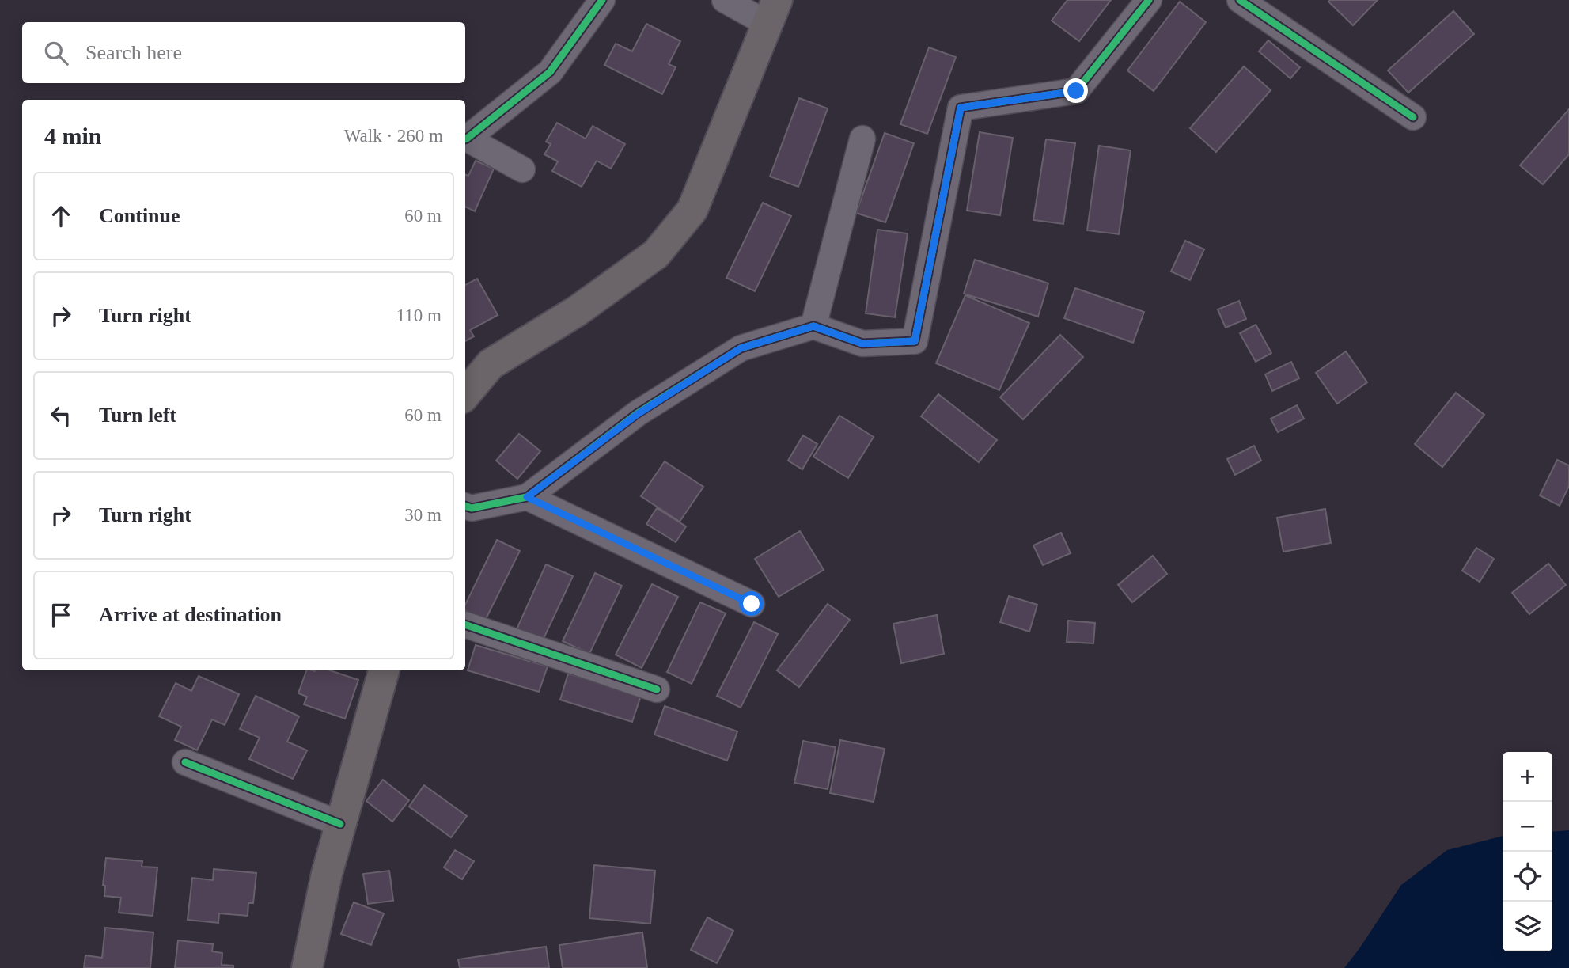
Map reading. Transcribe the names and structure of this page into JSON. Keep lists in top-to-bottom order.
{
  "page": {
    "search": "Search here",
    "heading": ["4 min", "Walk · 260 m"],
    "list": [
      ["Continue", "60 m"],
      ["Turn right", "110 m"],
      ["Turn left", "60 m"],
      ["Turn right", "30 m"],
      "Arrive at destination"
    ],
    "map_buttons": ["+", "−"]
  }
}
